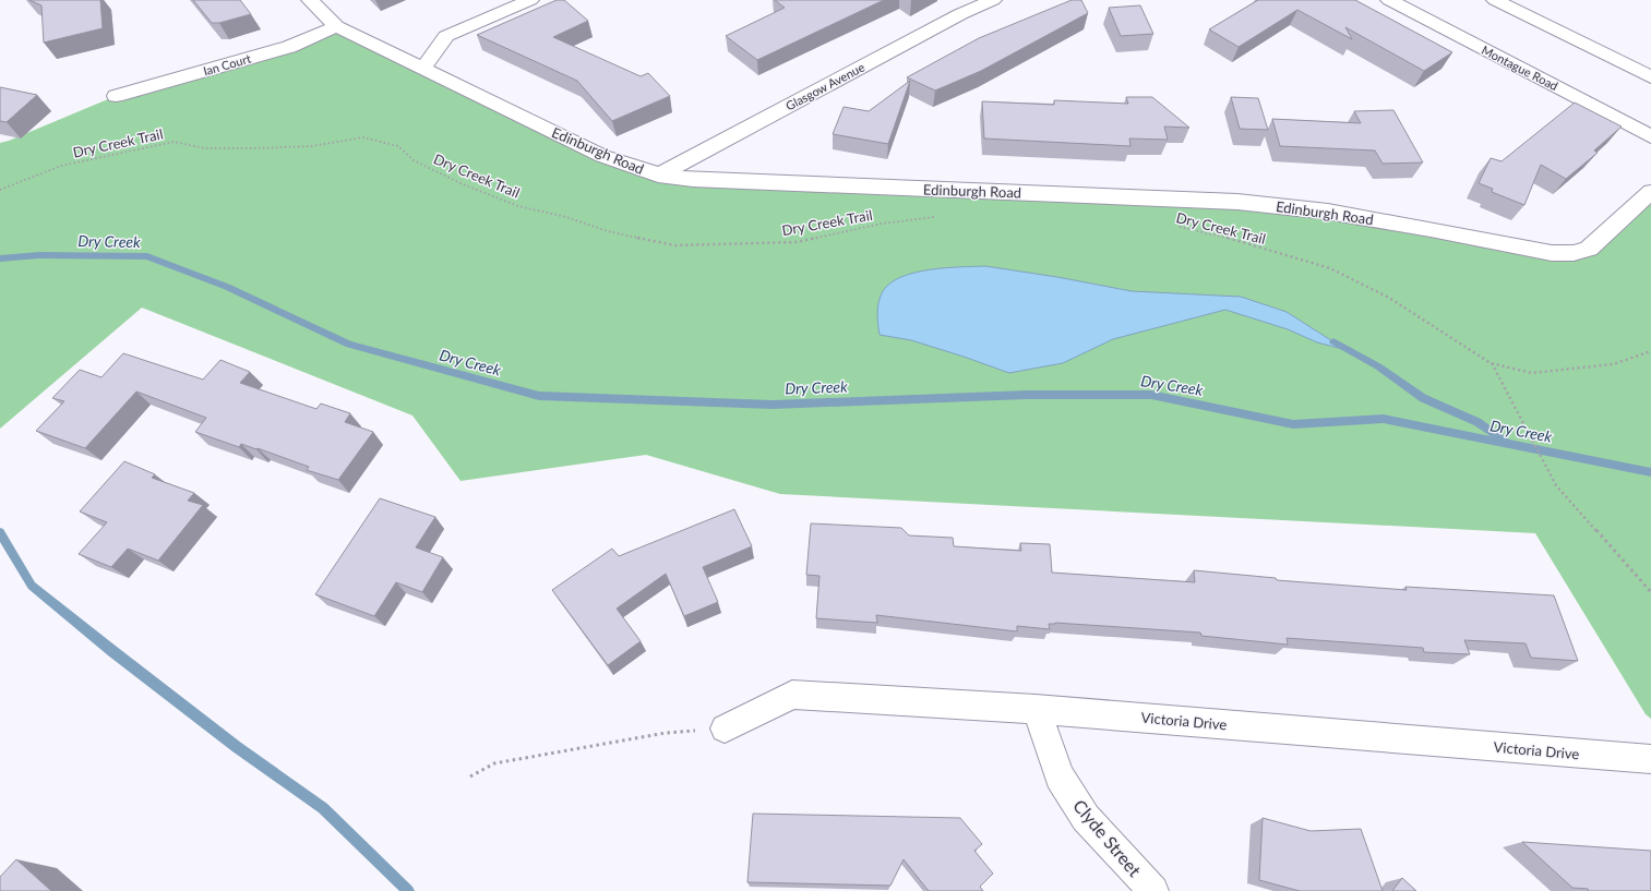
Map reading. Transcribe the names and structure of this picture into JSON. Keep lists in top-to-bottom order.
{
  "streets": {
    "street": [
      "Ian Court",
      "Montague Road",
      "Glasgow Avenue",
      "Edinburgh Road",
      "Victoria Drive",
      "Clyde Street"
    ],
    "path": ["Dry Creek Trail"]
  },
  "crossings": [
    ["Ian Court", "Edinburgh Road"],
    ["Glasgow Avenue", "Edinburgh Road"],
    ["Victoria Drive", "Clyde Street"]
  ],
  "water": ["Dry Creek"]
}
